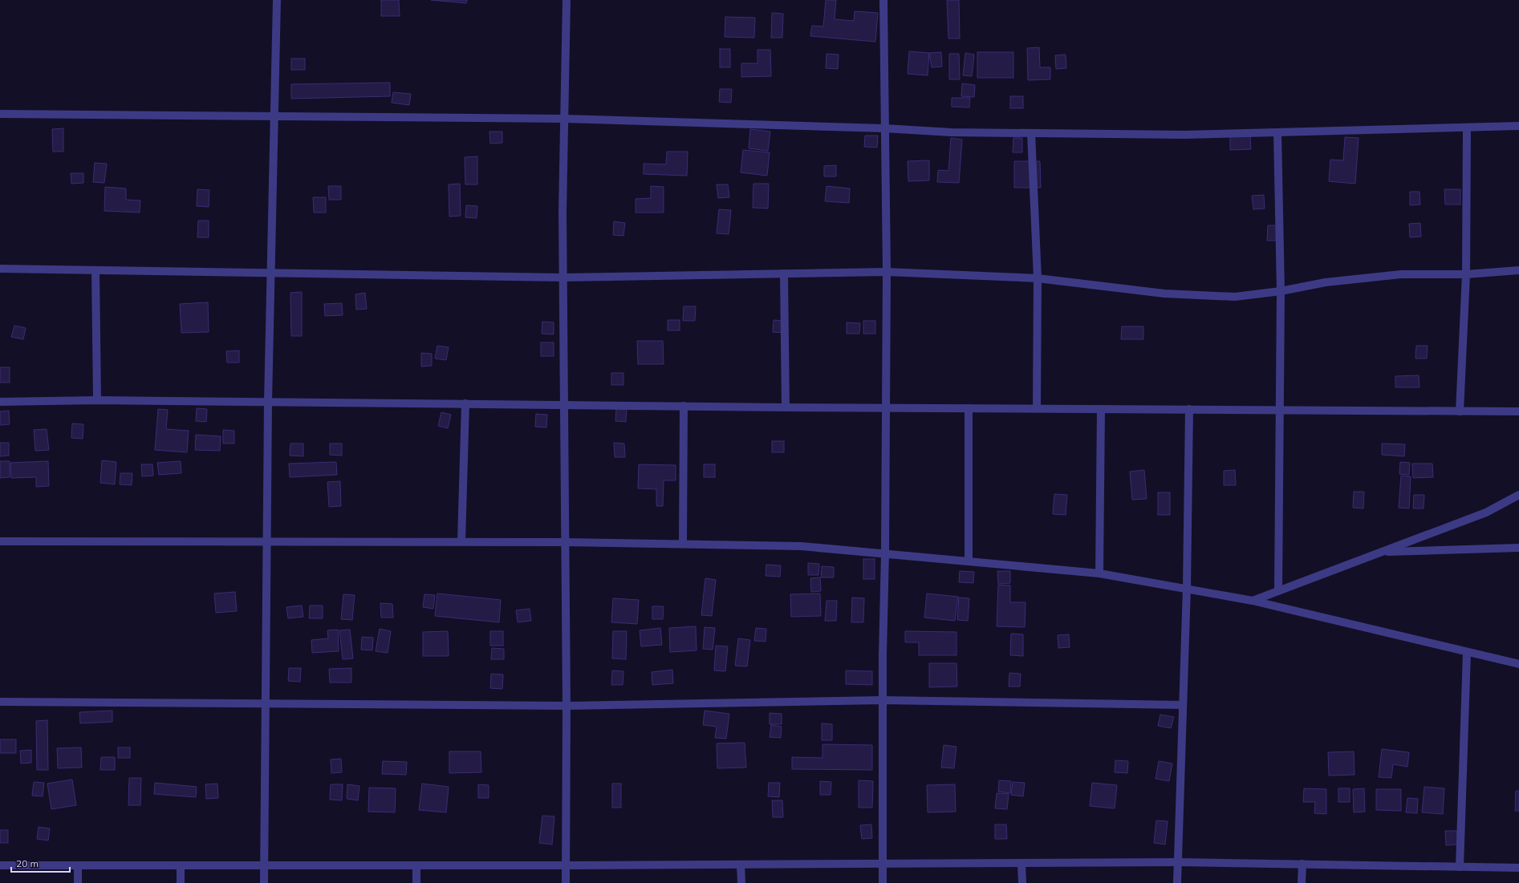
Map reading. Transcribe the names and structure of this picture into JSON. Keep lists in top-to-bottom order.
{
  "scale_bar": "20 m"
}
